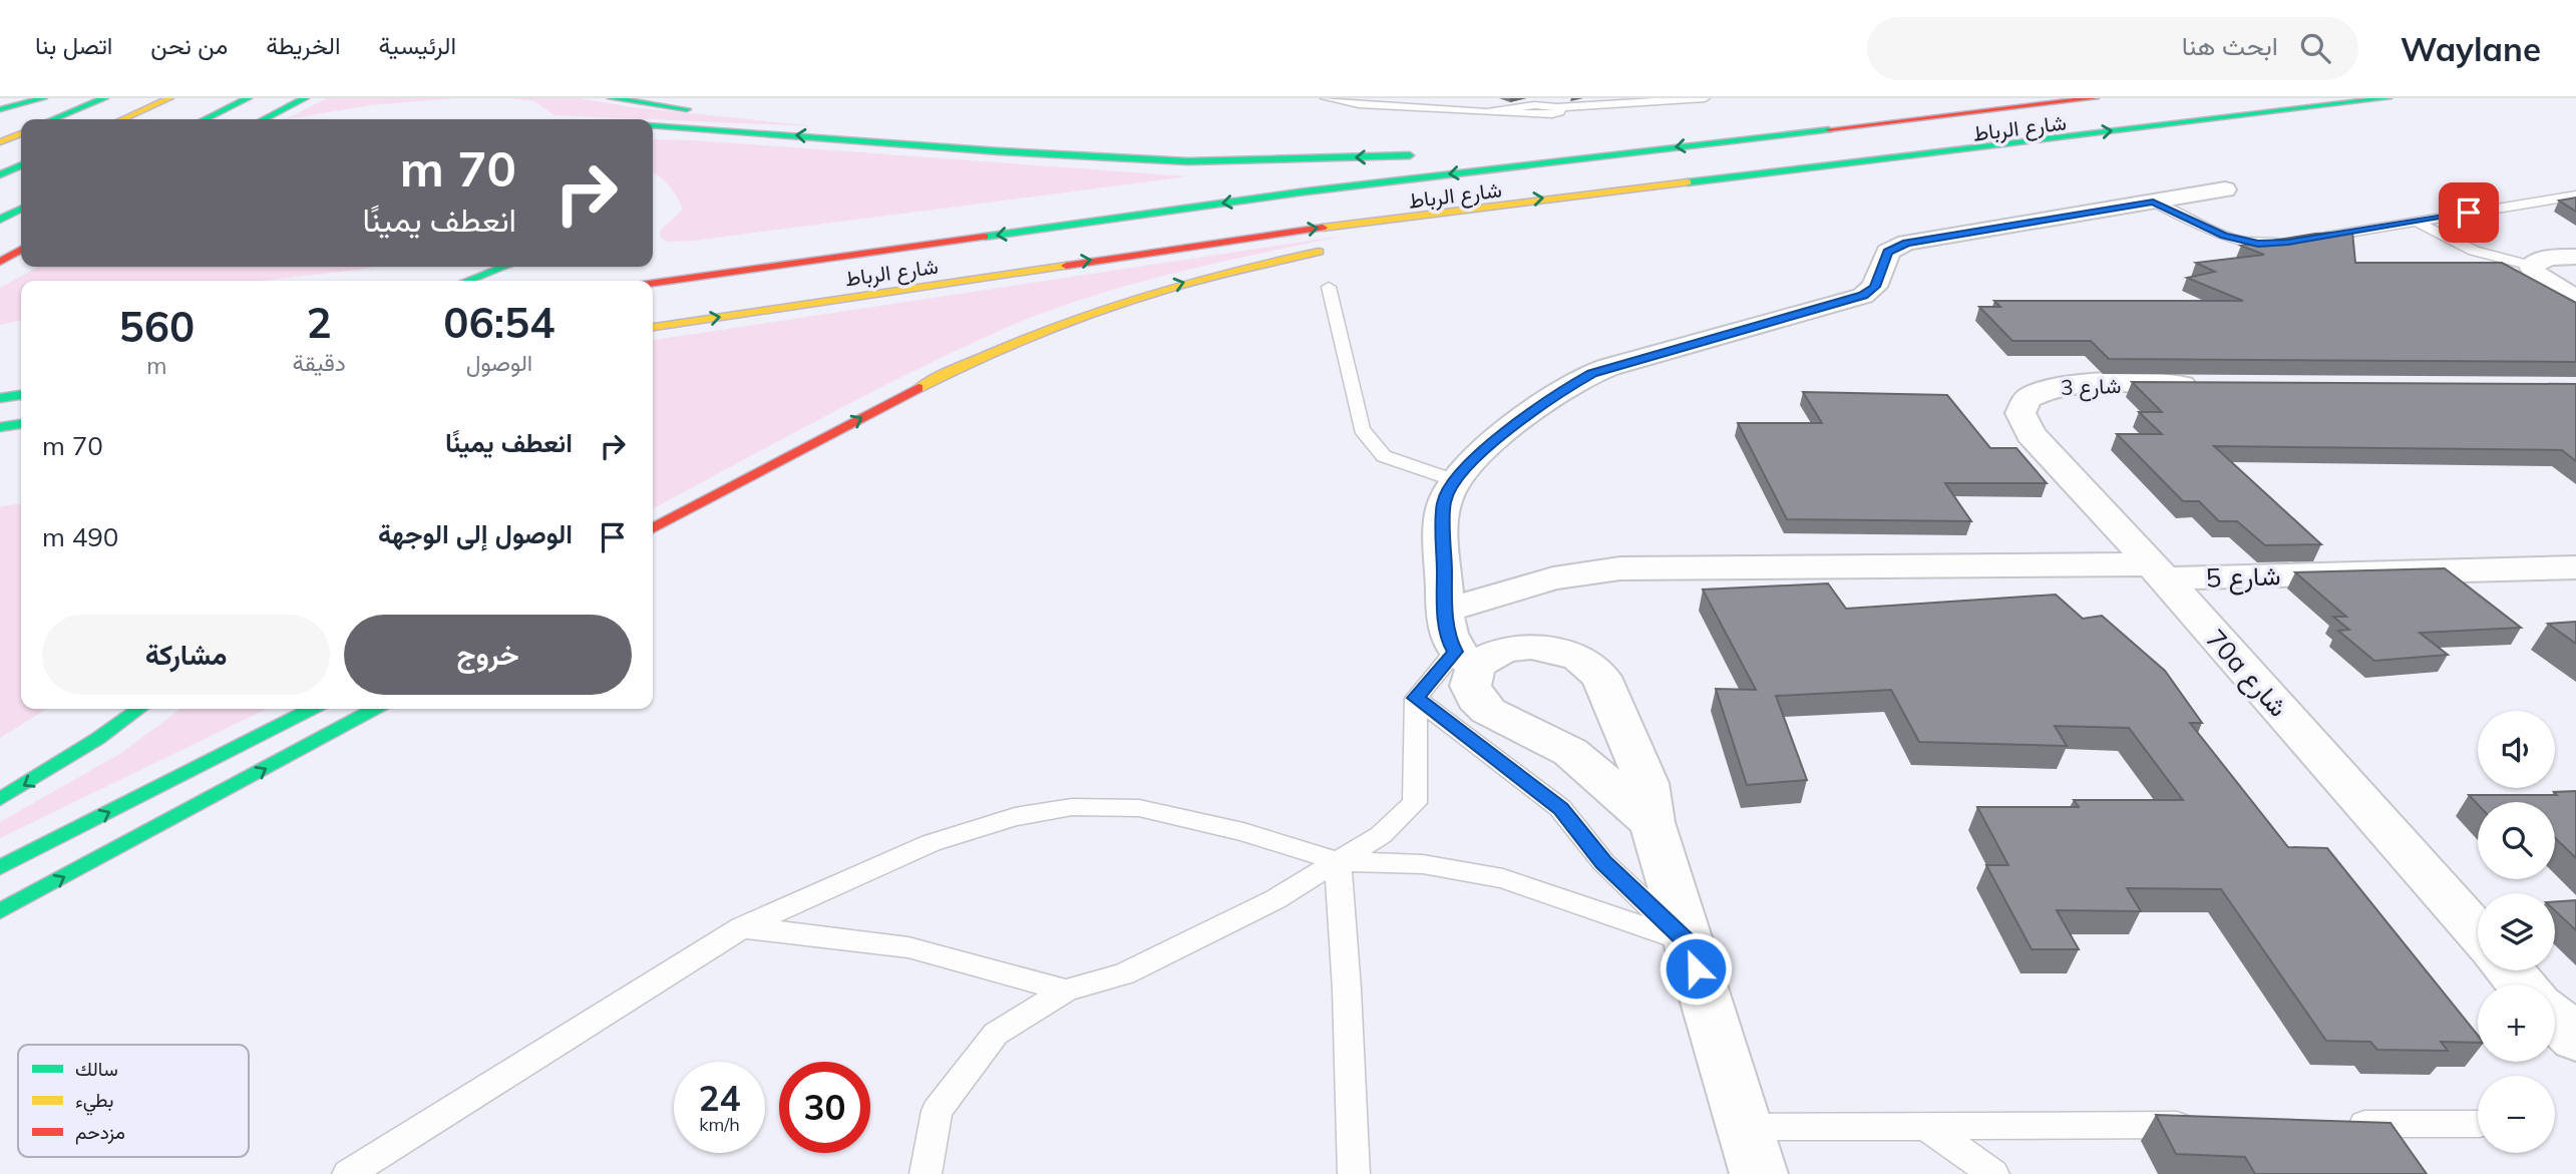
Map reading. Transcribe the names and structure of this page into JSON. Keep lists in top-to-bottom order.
{
  "streets": {
    "highway": ["شارع الرباط"],
    "street": ["شارع 3", "شارع 5", "70a شارع"]
  },
  "crossings": [
    ["شارع 3", "70a شارع"],
    ["شارع 5", "70a شارع"]
  ],
  "legend": ["سالك", "بطيء", "مزدحم"],
  "page": {
    "header": "Waylane",
    "search": "ابحث هنا",
    "nav": [
      "الرئيسية",
      "الخريطة",
      "من نحن",
      "اتصل بنا"
    ],
    "turn": ["70 m", "انعطف يمينًا"],
    "eta": [
      "06:54",
      "الوصول",
      "2",
      "دقيقة",
      "560",
      "m"
    ],
    "list": [
      {
        "name": "انعطف يمينًا",
        "value": "70 m"
      },
      {
        "name": "الوصول إلى الوجهة",
        "value": "490 m"
      }
    ],
    "buttons": ["خروج", "مشاركة"],
    "map_buttons": ["+", "−"],
    "speed": "24 km/h",
    "limit": "30"
  }
}
